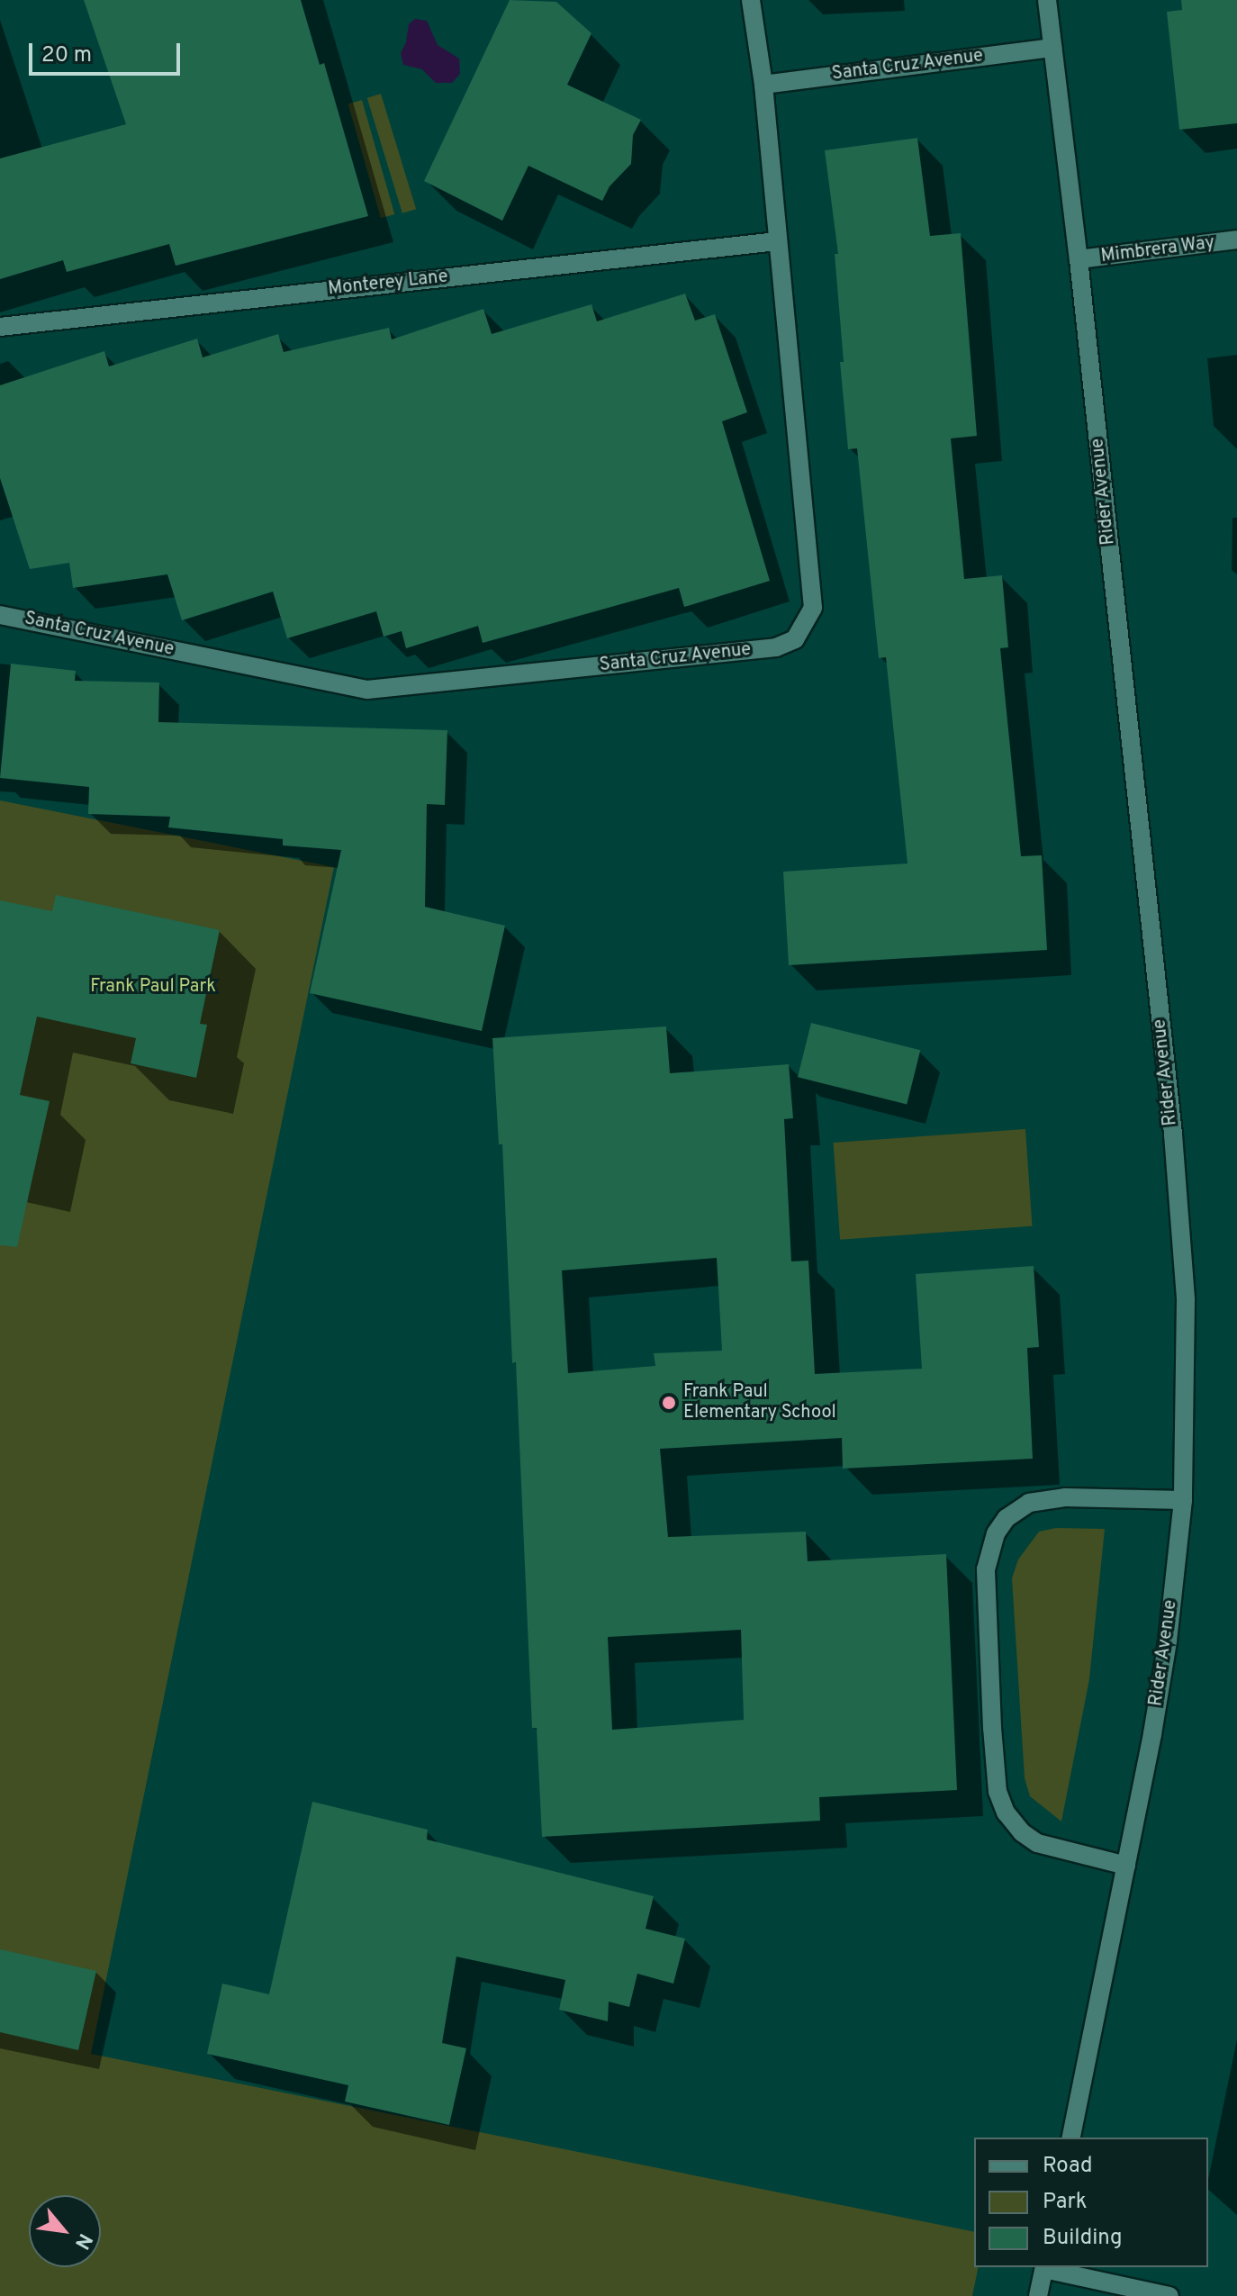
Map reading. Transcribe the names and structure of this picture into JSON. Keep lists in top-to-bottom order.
{
  "streets": {
    "street": [
      "Santa Cruz Avenue",
      "Mimbrera Way",
      "Monterey Lane",
      "Rider Avenue"
    ]
  },
  "crossings": [
    ["Santa Cruz Avenue", "Monterey Lane"],
    ["Santa Cruz Avenue", "Rider Avenue"],
    ["Mimbrera Way", "Rider Avenue"]
  ],
  "parks": ["Frank Paul Park"],
  "places": ["Frank Paul Elementary School"],
  "legend": ["Road", "Park", "Building"],
  "scale_bar": "20 m",
  "north": "bottom right"
}
